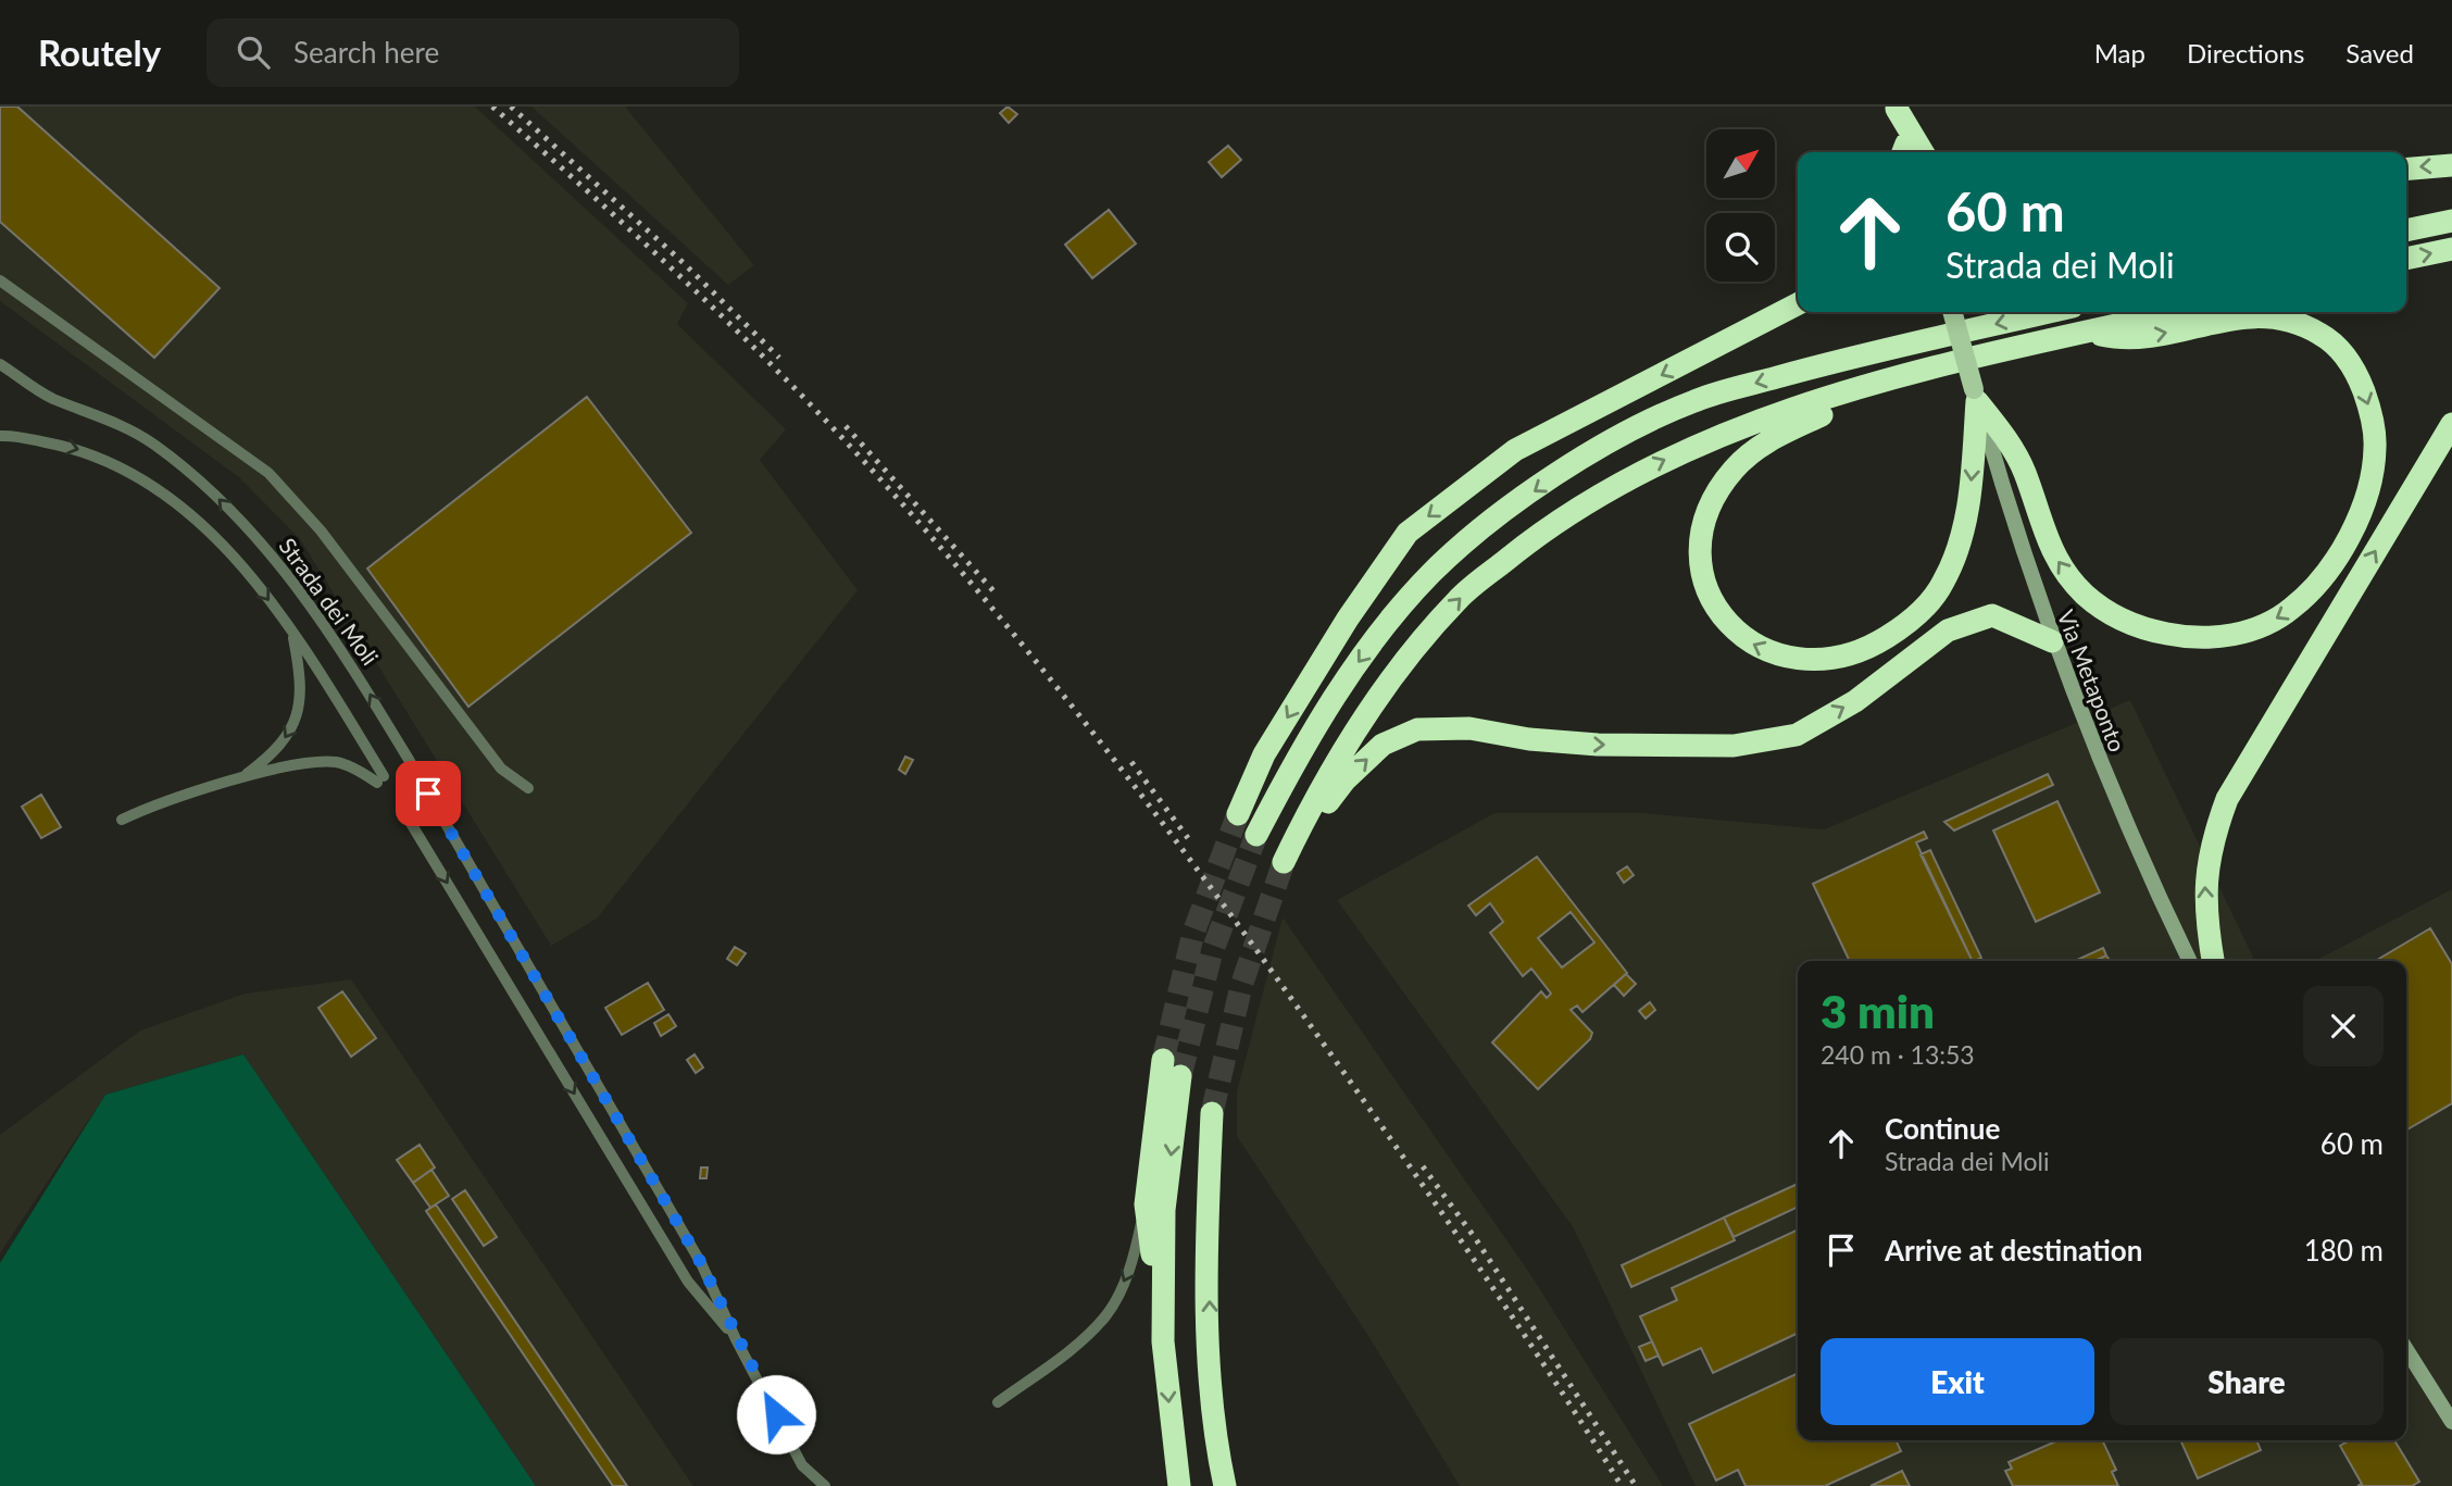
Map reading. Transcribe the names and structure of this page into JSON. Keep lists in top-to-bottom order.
{
  "streets": {
    "main road": ["Via Metaponto"],
    "lane": ["Strada dei Moli"]
  },
  "north": "top right",
  "page": {
    "header": "Routely",
    "search": "Search here",
    "nav": ["Map", "Directions", "Saved"],
    "turn": ["60 m", "Strada dei Moli"],
    "heading": ["3 min", "240 m · 13:53"],
    "list": [
      {
        "name": "Continue",
        "note": "Strada dei Moli",
        "value": "60 m"
      },
      {
        "name": "Arrive at destination",
        "value": "180 m"
      }
    ],
    "buttons": ["Exit", "Share"]
  }
}
